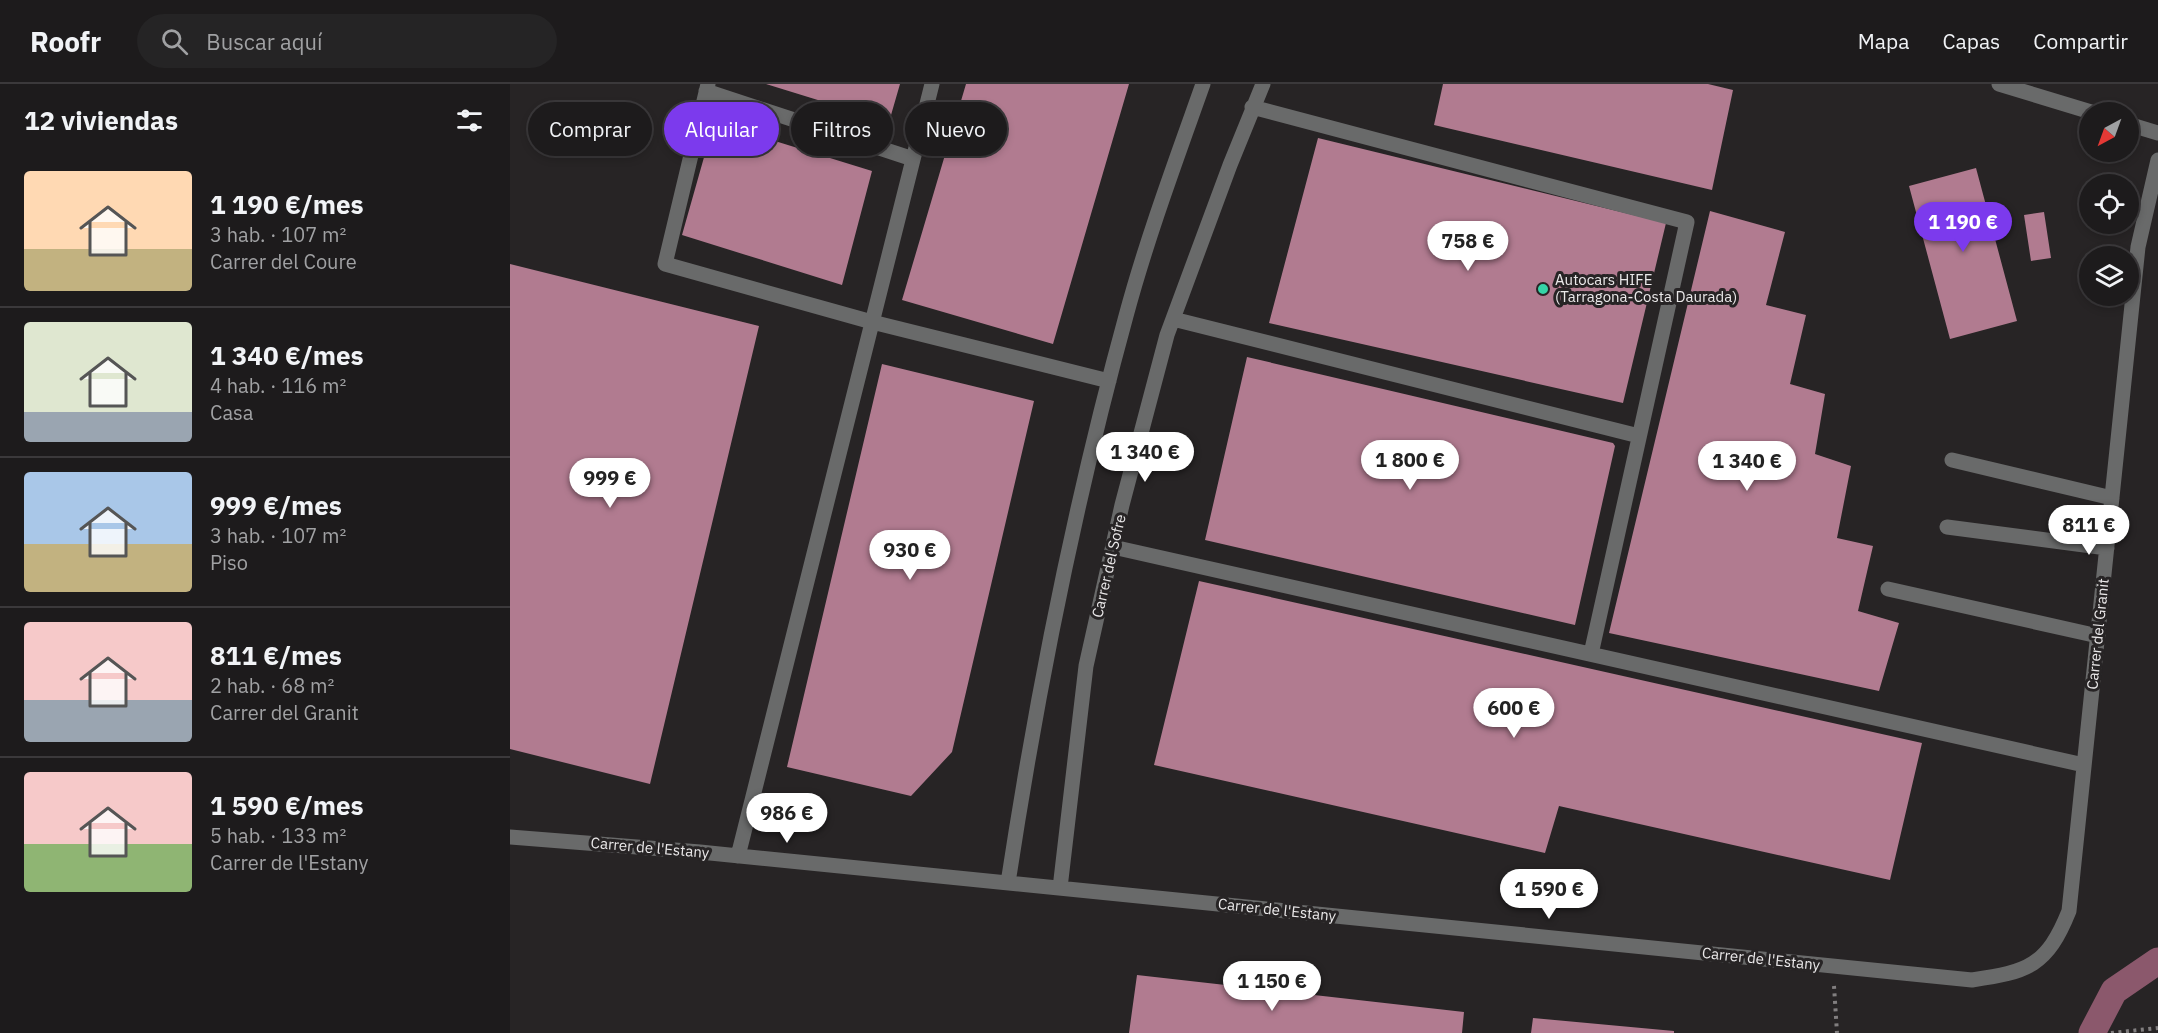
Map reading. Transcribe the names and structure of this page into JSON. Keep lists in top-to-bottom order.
{
  "streets": {
    "street": ["Carrer del Sofre", "Carrer del Granit", "Carrer de l'Estany"]
  },
  "crossings": [
    ["Carrer del Sofre", "Carrer de l'Estany"],
    ["Carrer del Granit", "Carrer de l'Estany"]
  ],
  "places": ["Autocars HIFE (Tarragona-Costa Daurada)"],
  "north": "bottom left",
  "page": {
    "header": "Roofr",
    "search": "Buscar aquí",
    "nav": ["Mapa", "Capas", "Compartir"],
    "heading": "12 viviendas",
    "chip": [
      "Comprar",
      "Alquilar",
      "Filtros",
      "Nuevo"
    ],
    "list": [
      {
        "name": "1 190 €/mes",
        "note": "3 hab. · 107 m² · Carrer del Coure"
      },
      {
        "name": "1 340 €/mes",
        "note": "4 hab. · 116 m² · Casa"
      },
      {
        "name": "999 €/mes",
        "note": "3 hab. · 107 m² · Piso"
      },
      {
        "name": "811 €/mes",
        "note": "2 hab. · 68 m² · Carrer del Granit"
      },
      {
        "name": "1 590 €/mes",
        "note": "5 hab. · 133 m² · Carrer de l'Estany"
      }
    ],
    "price": [
      "1 190 €",
      "758 €",
      "1 340 €",
      "1 800 €",
      "1 340 €",
      "999 €",
      "811 €",
      "930 €",
      "600 €",
      "986 €",
      "1 590 €",
      "1 150 €"
    ]
  }
}
